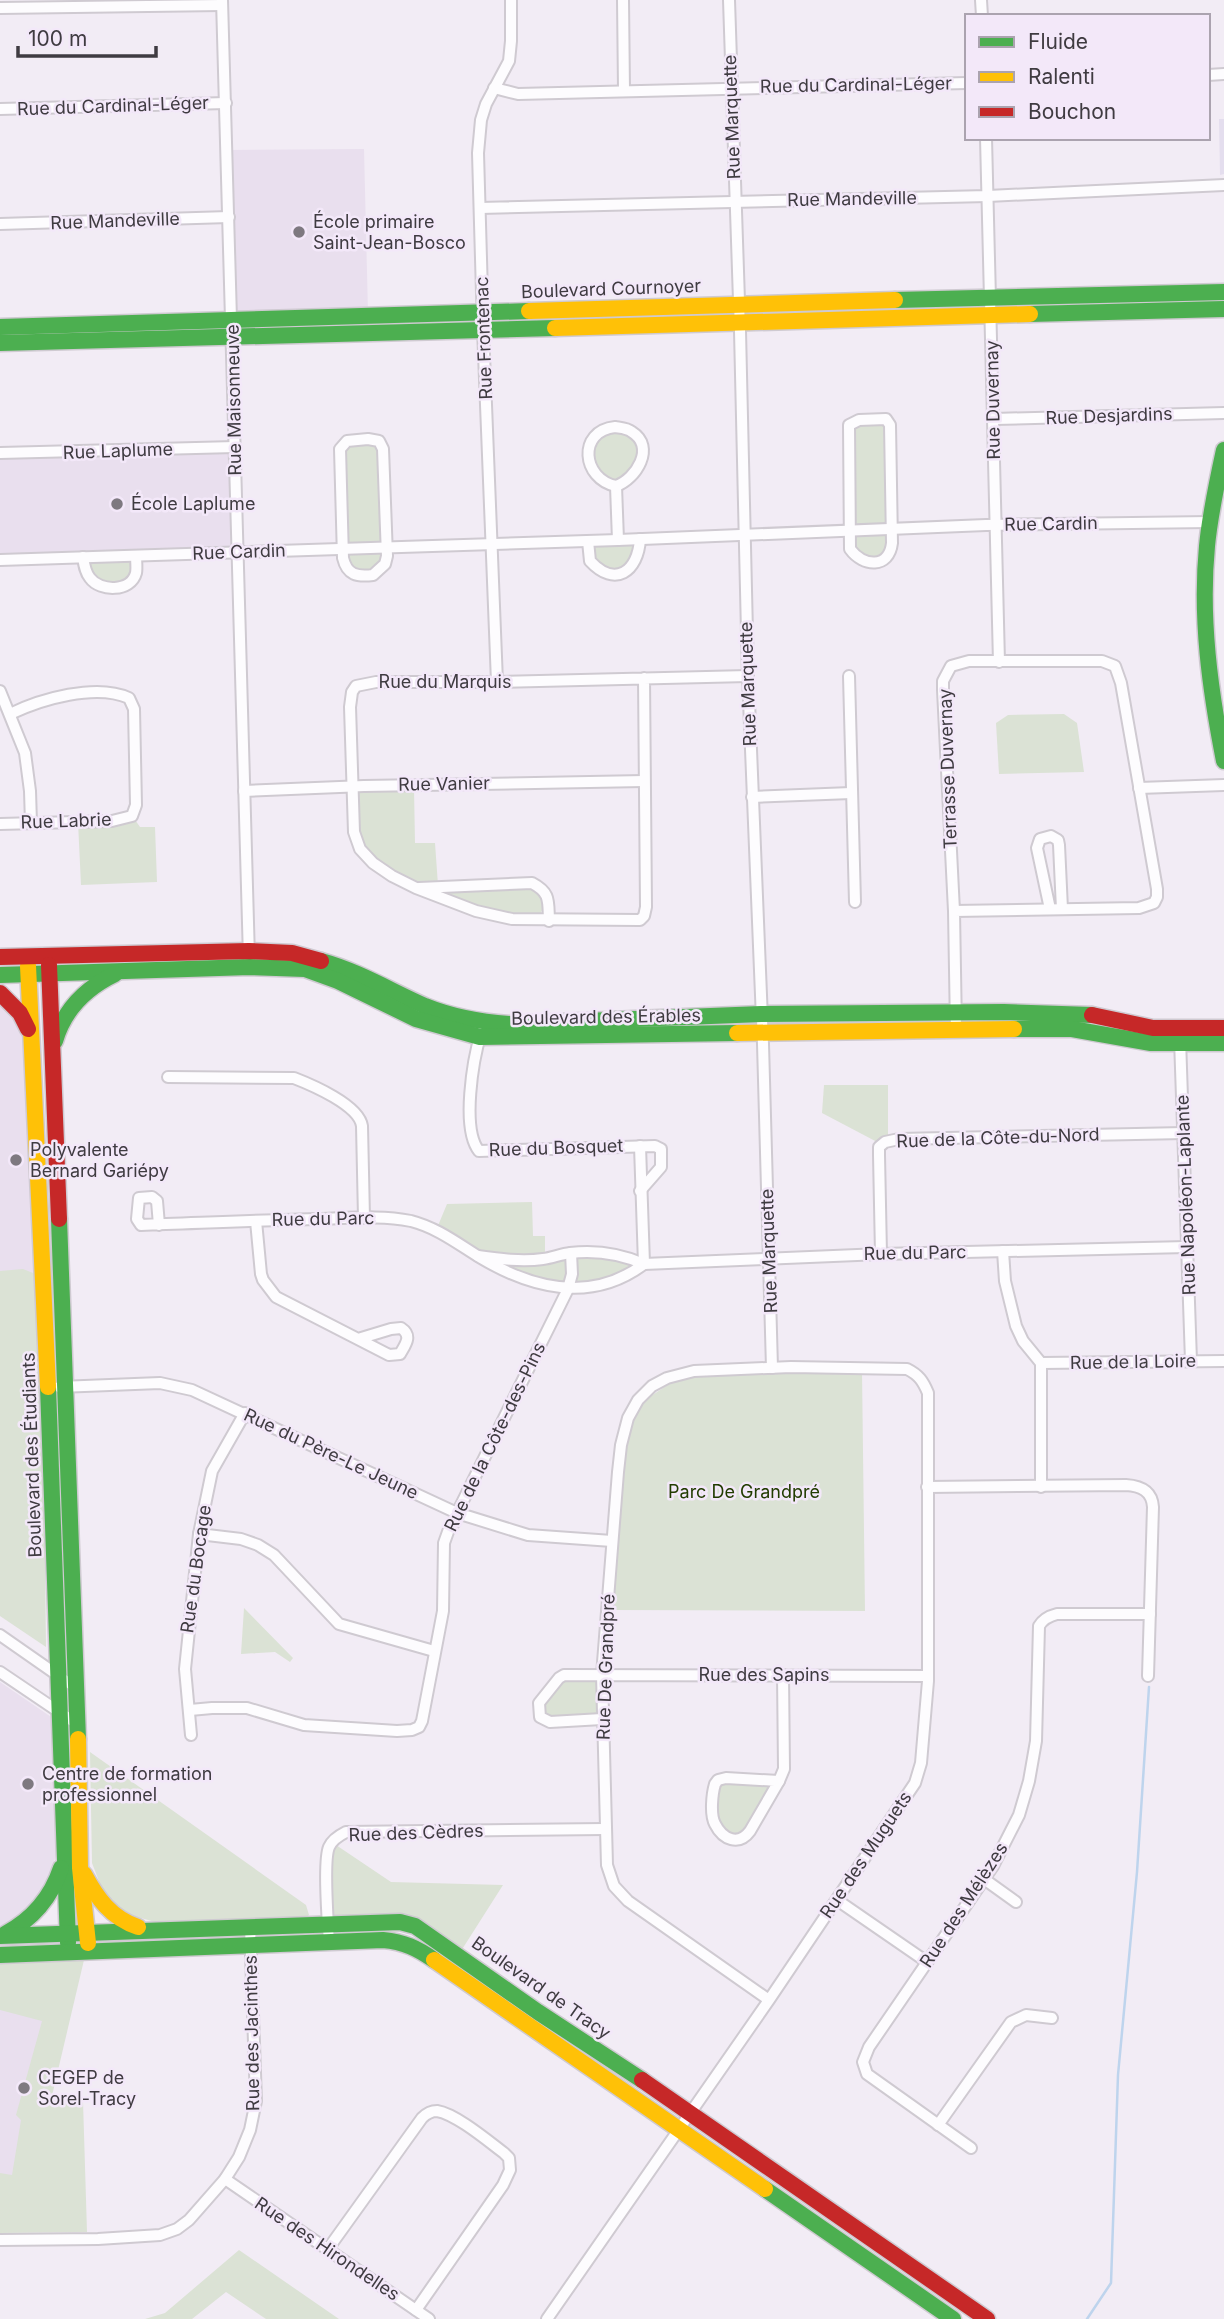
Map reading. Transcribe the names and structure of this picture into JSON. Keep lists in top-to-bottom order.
{
  "streets": {
    "street": [
      "Rue du Cardinal-Léger",
      "Rue Marquette",
      "Rue Mandeville",
      "Boulevard Cournoyer",
      "Rue Frontenac",
      "Rue Maisonneuve",
      "Rue Duvernay",
      "Rue Desjardins",
      "Rue Laplume",
      "Rue Cardin",
      "Rue du Marquis",
      "Terrasse Duvernay",
      "Rue Vanier",
      "Rue Labrie",
      "Boulevard des Érables",
      "Rue de la Côte-du-Nord",
      "Rue du Bosquet",
      "Rue Napoléon-Laplante",
      "Rue du Parc",
      "Rue de la Loire",
      "Rue de la Côte-des-Pins",
      "Rue du Père-Le Jeune",
      "Boulevard des Étudiants",
      "Rue du Bocage",
      "Rue De Grandpré",
      "Rue des Sapins",
      "Rue des Cèdres",
      "Rue des Muguets",
      "Rue des Mélèzes",
      "Boulevard de Tracy",
      "Rue des Jacinthes",
      "Rue des Hirondelles"
    ]
  },
  "crossings": [
    ["Rue du Cardinal-Léger", "Rue Marquette"],
    ["Rue du Cardinal-Léger", "Rue Frontenac"],
    ["Rue du Cardinal-Léger", "Rue Maisonneuve"],
    ["Rue Marquette", "Rue Mandeville"],
    ["Rue Marquette", "Boulevard Cournoyer"],
    ["Rue Marquette", "Rue Cardin"],
    ["Rue Marquette", "Rue du Marquis"],
    ["Rue Marquette", "Boulevard des Érables"],
    ["Rue Marquette", "Rue du Parc"],
    ["Rue Marquette", "Rue De Grandpré"],
    ["Rue Marquette", "Rue des Muguets"],
    ["Rue Mandeville", "Rue Frontenac"],
    ["Rue Mandeville", "Rue Maisonneuve"],
    ["Rue Mandeville", "Rue Duvernay"],
    ["Boulevard Cournoyer", "Rue Frontenac"],
    ["Boulevard Cournoyer", "Rue Maisonneuve"],
    ["Boulevard Cournoyer", "Rue Duvernay"],
    ["Rue Frontenac", "Rue Cardin"],
    ["Rue Frontenac", "Rue du Marquis"],
    ["Rue Maisonneuve", "Rue Laplume"],
    ["Rue Maisonneuve", "Rue Cardin"],
    ["Rue Maisonneuve", "Rue Vanier"],
    ["Rue Maisonneuve", "Boulevard des Érables"],
    ["Rue Duvernay", "Rue Desjardins"],
    ["Rue Duvernay", "Rue Cardin"],
    ["Rue Duvernay", "Terrasse Duvernay"],
    ["Rue du Marquis", "Rue Vanier"],
    ["Terrasse Duvernay", "Boulevard des Érables"],
    ["Boulevard des Érables", "Rue du Bosquet"],
    ["Boulevard des Érables", "Rue Napoléon-Laplante"],
    ["Boulevard des Érables", "Boulevard des Étudiants"],
    ["Rue de la Côte-du-Nord", "Rue Napoléon-Laplante"],
    ["Rue de la Côte-du-Nord", "Rue du Parc"],
    ["Rue du Bosquet", "Rue du Parc"],
    ["Rue Napoléon-Laplante", "Rue du Parc"],
    ["Rue Napoléon-Laplante", "Rue de la Loire"],
    ["Rue du Parc", "Rue de la Côte-des-Pins"],
    ["Rue de la Côte-des-Pins", "Rue du Père-Le Jeune"],
    ["Rue de la Côte-des-Pins", "Rue du Bocage"],
    ["Rue du Père-Le Jeune", "Boulevard des Étudiants"],
    ["Rue du Père-Le Jeune", "Rue du Bocage"],
    ["Rue du Père-Le Jeune", "Rue De Grandpré"],
    ["Boulevard des Étudiants", "Boulevard de Tracy"],
    ["Rue De Grandpré", "Rue des Sapins"],
    ["Rue De Grandpré", "Rue des Cèdres"],
    ["Rue De Grandpré", "Rue des Muguets"],
    ["Rue des Sapins", "Rue des Muguets"],
    ["Rue des Cèdres", "Boulevard de Tracy"],
    ["Rue des Muguets", "Boulevard de Tracy"],
    ["Boulevard de Tracy", "Rue des Jacinthes"],
    ["Rue des Jacinthes", "Rue des Hirondelles"]
  ],
  "parks": ["Parc De Grandpré"],
  "places": [
    "École primaire Saint-Jean-Bosco",
    "École Laplume",
    "Polyvalente Bernard Gariépy",
    "Centre de formation professionnel",
    "CEGEP de Sorel-Tracy"
  ],
  "legend": ["Fluide", "Ralenti", "Bouchon"],
  "scale_bar": "100 m"
}
